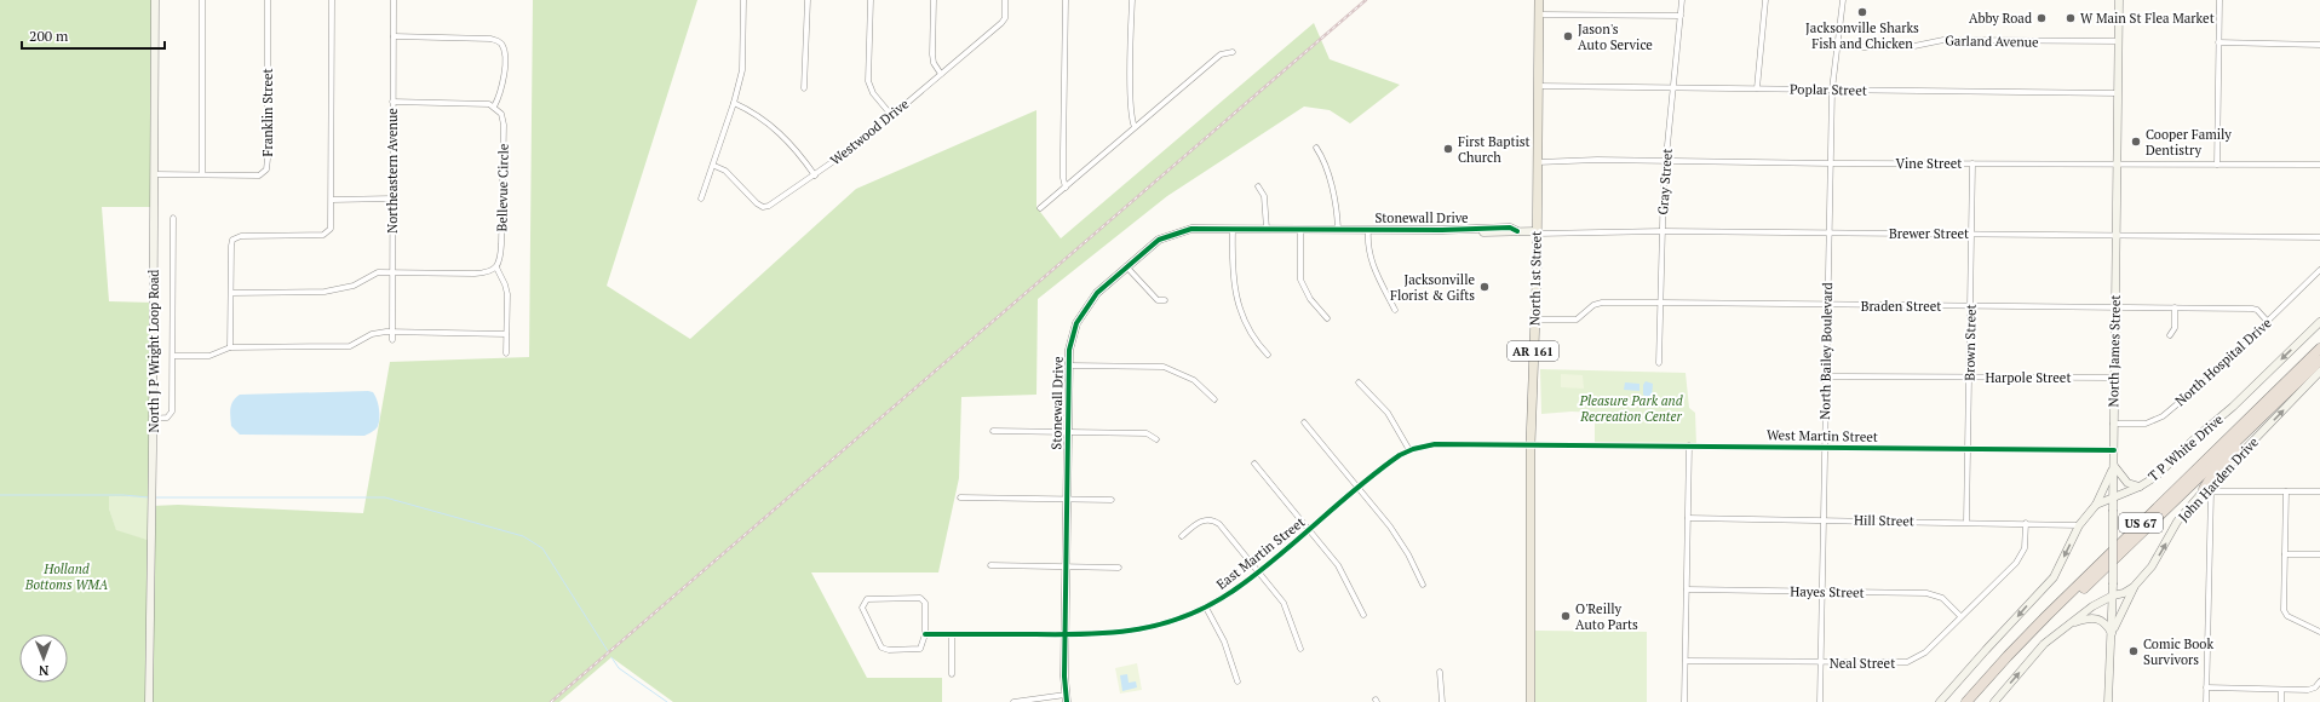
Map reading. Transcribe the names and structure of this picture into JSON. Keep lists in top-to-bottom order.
{
  "streets": {
    "highway": ["US 67"],
    "main road": [
      "Stonewall Drive",
      "North 1st Street",
      "North J P Wright Loop Road",
      "AR 161",
      "North James Street",
      "T P White Drive",
      "John Harden Drive"
    ],
    "street": [
      "Garland Avenue",
      "Poplar Street",
      "Franklin Street",
      "Westwood Drive",
      "Vine Street",
      "Northeastern Avenue",
      "Gray Street",
      "Bellevue Circle",
      "Brewer Street",
      "Braden Street",
      "Brown Street",
      "North Bailey Boulevard",
      "North Hospital Drive",
      "Harpole Street",
      "West Martin Street",
      "Hill Street",
      "East Martin Street",
      "Hayes Street",
      "Neal Street"
    ]
  },
  "crossings": [
    ["Garland Avenue", "North Bailey Boulevard"],
    ["Garland Avenue", "North James Street"],
    ["Poplar Street", "Gray Street"],
    ["Poplar Street", "North 1st Street"],
    ["Poplar Street", "North Bailey Boulevard"],
    ["Poplar Street", "North James Street"],
    ["Franklin Street", "North J P Wright Loop Road"],
    ["Vine Street", "Gray Street"],
    ["Vine Street", "North 1st Street"],
    ["Vine Street", "Brown Street"],
    ["Vine Street", "North Bailey Boulevard"],
    ["Vine Street", "North James Street"],
    ["Gray Street", "Brewer Street"],
    ["Gray Street", "Braden Street"],
    ["Stonewall Drive", "Brewer Street"],
    ["Stonewall Drive", "North 1st Street"],
    ["Stonewall Drive", "East Martin Street"],
    ["Brewer Street", "North 1st Street"],
    ["Brewer Street", "Brown Street"],
    ["Brewer Street", "North Bailey Boulevard"],
    ["Brewer Street", "North James Street"],
    ["North 1st Street", "Braden Street"],
    ["North 1st Street", "West Martin Street"],
    ["North 1st Street", "East Martin Street"],
    ["Braden Street", "Brown Street"],
    ["Braden Street", "North Bailey Boulevard"],
    ["Braden Street", "North James Street"],
    ["Braden Street", "North Hospital Drive"],
    ["Brown Street", "Harpole Street"],
    ["Brown Street", "West Martin Street"],
    ["Brown Street", "Hill Street"],
    ["North Bailey Boulevard", "Harpole Street"],
    ["North Bailey Boulevard", "West Martin Street"],
    ["North Bailey Boulevard", "Hill Street"],
    ["North Bailey Boulevard", "Hayes Street"],
    ["North Bailey Boulevard", "Neal Street"],
    ["North James Street", "North Hospital Drive"],
    ["North James Street", "Harpole Street"],
    ["North James Street", "West Martin Street"],
    ["North James Street", "T P White Drive"],
    ["North James Street", "John Harden Drive"],
    ["West Martin Street", "East Martin Street"],
    ["T P White Drive", "Hill Street"],
    ["Hill Street", "Neal Street"],
    ["Hayes Street", "Neal Street"]
  ],
  "one_way": ["T P White Drive", "John Harden Drive"],
  "parks": ["Pleasure Park and Recreation Center", "Holland Bottoms WMA"],
  "places": [
    "Jacksonville Sharks Fish and Chicken",
    "Abby Road",
    "W Main St Flea Market",
    "Jason's Auto Service",
    "Cooper Family Dentistry",
    "First Baptist Church",
    "Jacksonville Florist & Gifts",
    "O'Reilly Auto Parts",
    "Comic Book Survivors"
  ],
  "scale_bar": "200 m",
  "north": "bottom"
}
